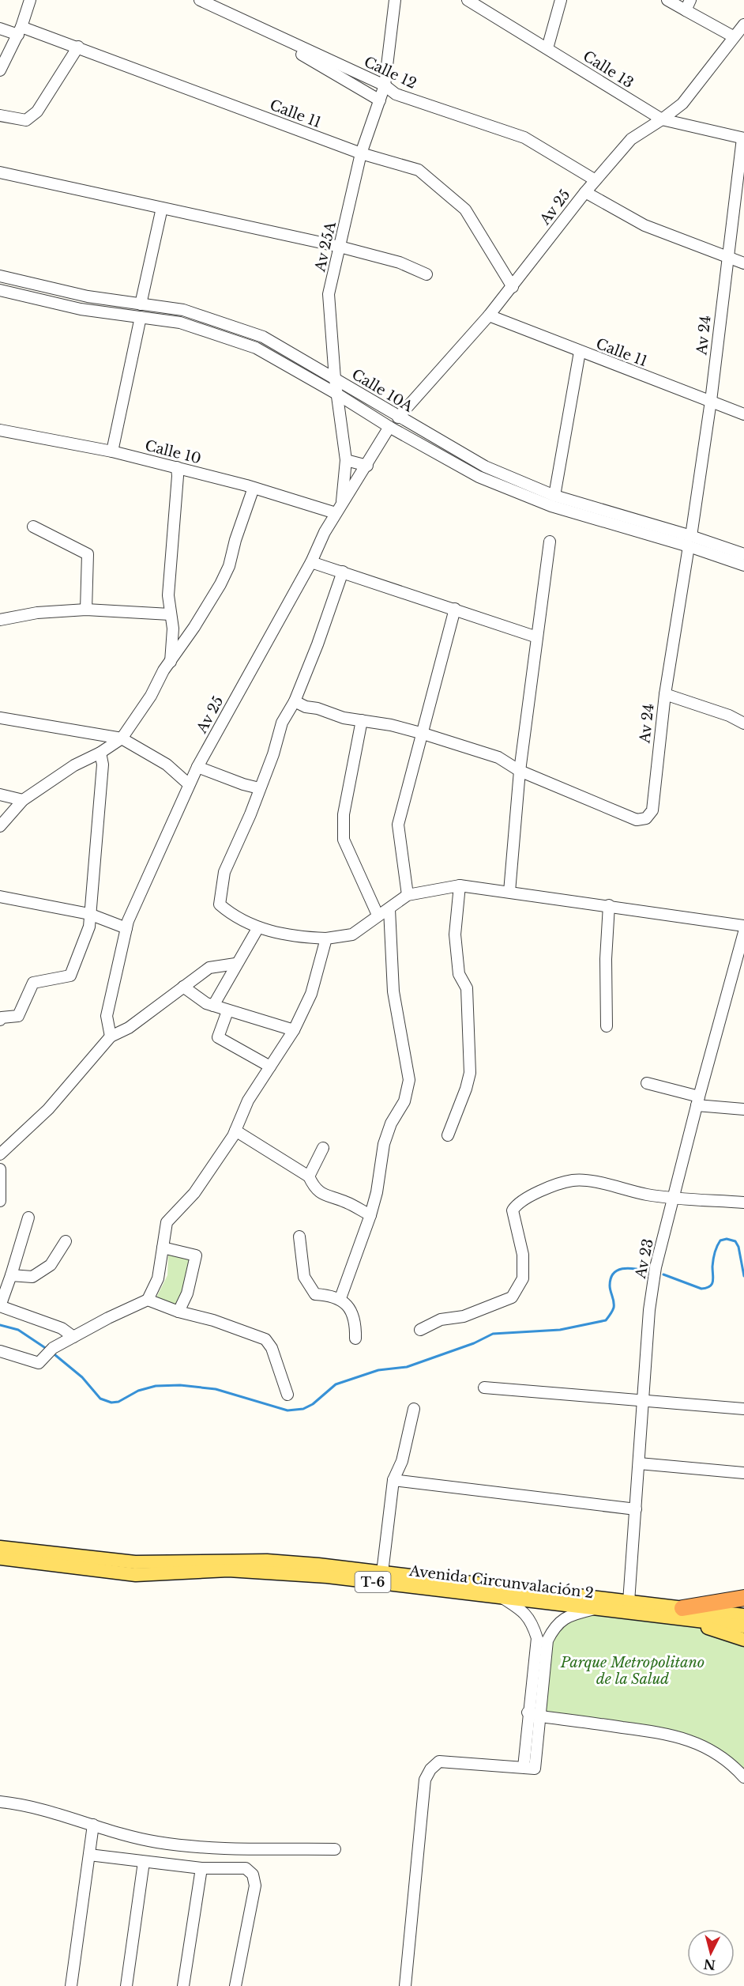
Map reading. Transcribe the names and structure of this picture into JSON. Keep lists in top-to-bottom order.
{
  "streets": {
    "main road": ["T-6", "Avenida Circunvalación 2"],
    "street": [
      "Calle 13",
      "Calle 12",
      "Calle 11",
      "Av 25",
      "Av 25A",
      "Av 24",
      "Calle 10A",
      "Calle 10",
      "Av 23"
    ]
  },
  "crossings": [
    ["Calle 13", "Av 25"],
    ["Calle 13", "Av 24"],
    ["Calle 12", "Av 25"],
    ["Calle 12", "Av 25A"],
    ["Calle 11", "Av 25"],
    ["Calle 11", "Av 25A"],
    ["Calle 11", "Av 24"],
    ["Av 25", "Av 25A"],
    ["Av 25", "Calle 10A"],
    ["Av 25", "Calle 10"],
    ["Av 25A", "Calle 10A"],
    ["Av 25A", "Calle 10"],
    ["Av 24", "Calle 10A"],
    ["Av 23", "Avenida Circunvalación 2"]
  ],
  "parks": ["Parque Metropolitano de la Salud"],
  "north": "bottom"
}
